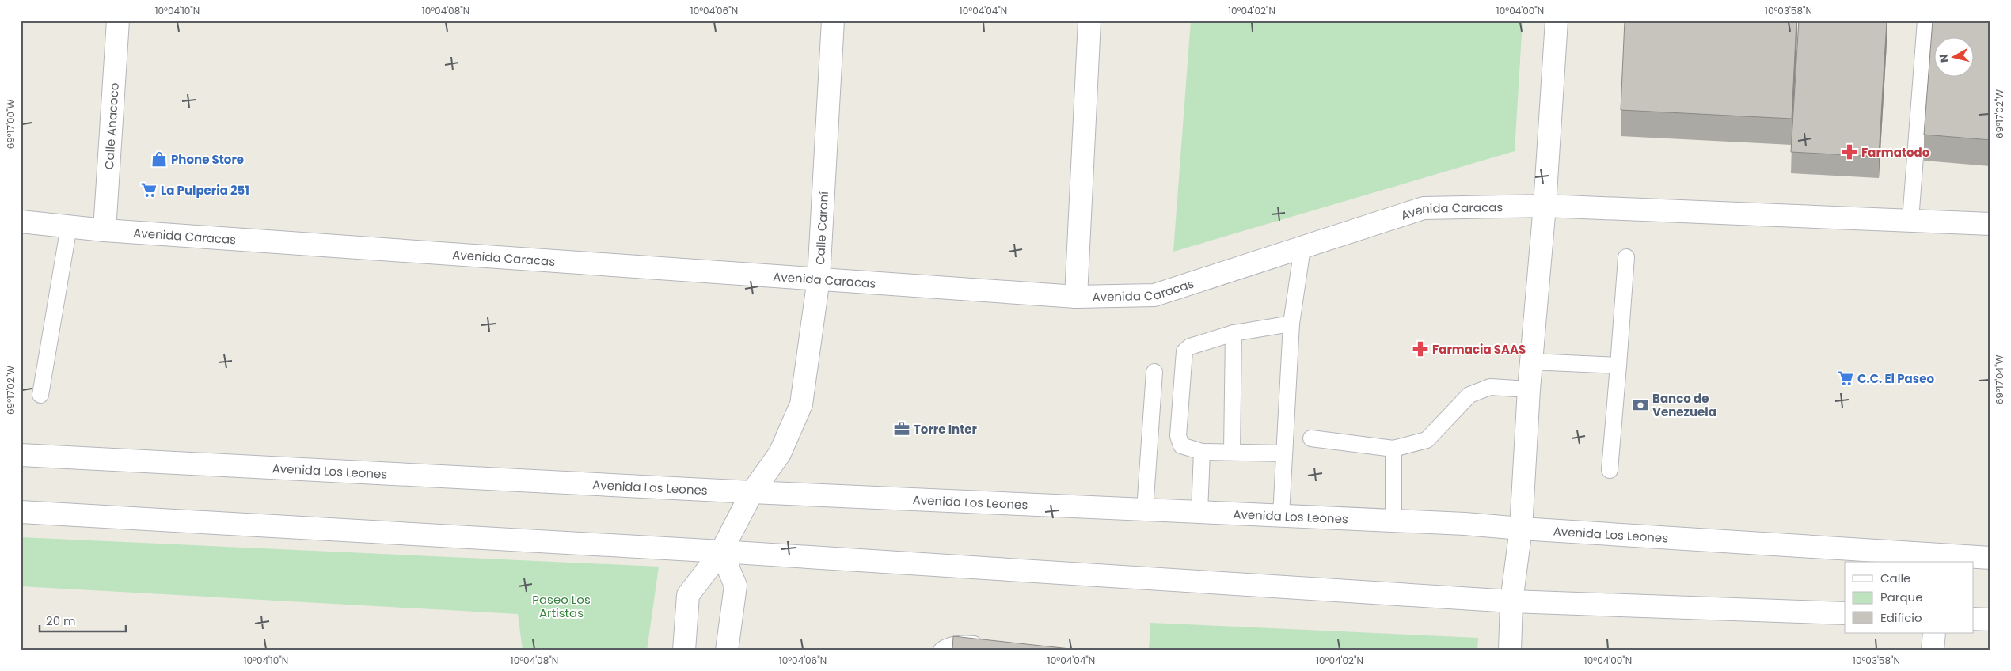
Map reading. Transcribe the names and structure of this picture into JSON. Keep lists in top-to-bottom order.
{
  "streets": {
    "street": [
      "Calle Anacoco",
      "Avenida Caracas",
      "Calle Caroní",
      "Avenida Los Leones"
    ]
  },
  "crossings": [
    ["Calle Anacoco", "Avenida Caracas"],
    ["Avenida Caracas", "Calle Caroní"],
    ["Calle Caroní", "Avenida Los Leones"]
  ],
  "parks": ["Paseo Los Artistas"],
  "places": {
    "pharmacy": ["Farmatodo", "Farmacia SAAS"],
    "shop": ["Phone Store"],
    "supermarket": ["La Pulperia 251", "C.C. El Paseo"],
    "bank": ["Banco de Venezuela"],
    "office": ["Torre Inter"]
  },
  "legend": ["Calle", "Parque", "Edificio"],
  "scale_bar": "20 m",
  "north": "left",
  "coordinates": [
    "10°04'10\"N",
    "10°04'08\"N",
    "10°04'06\"N",
    "10°04'04\"N",
    "10°04'02\"N",
    "10°04'00\"N",
    "10°03'58\"N",
    "69°17'02\"W",
    "69°17'00\"W",
    "69°17'04\"W"
  ]
}
